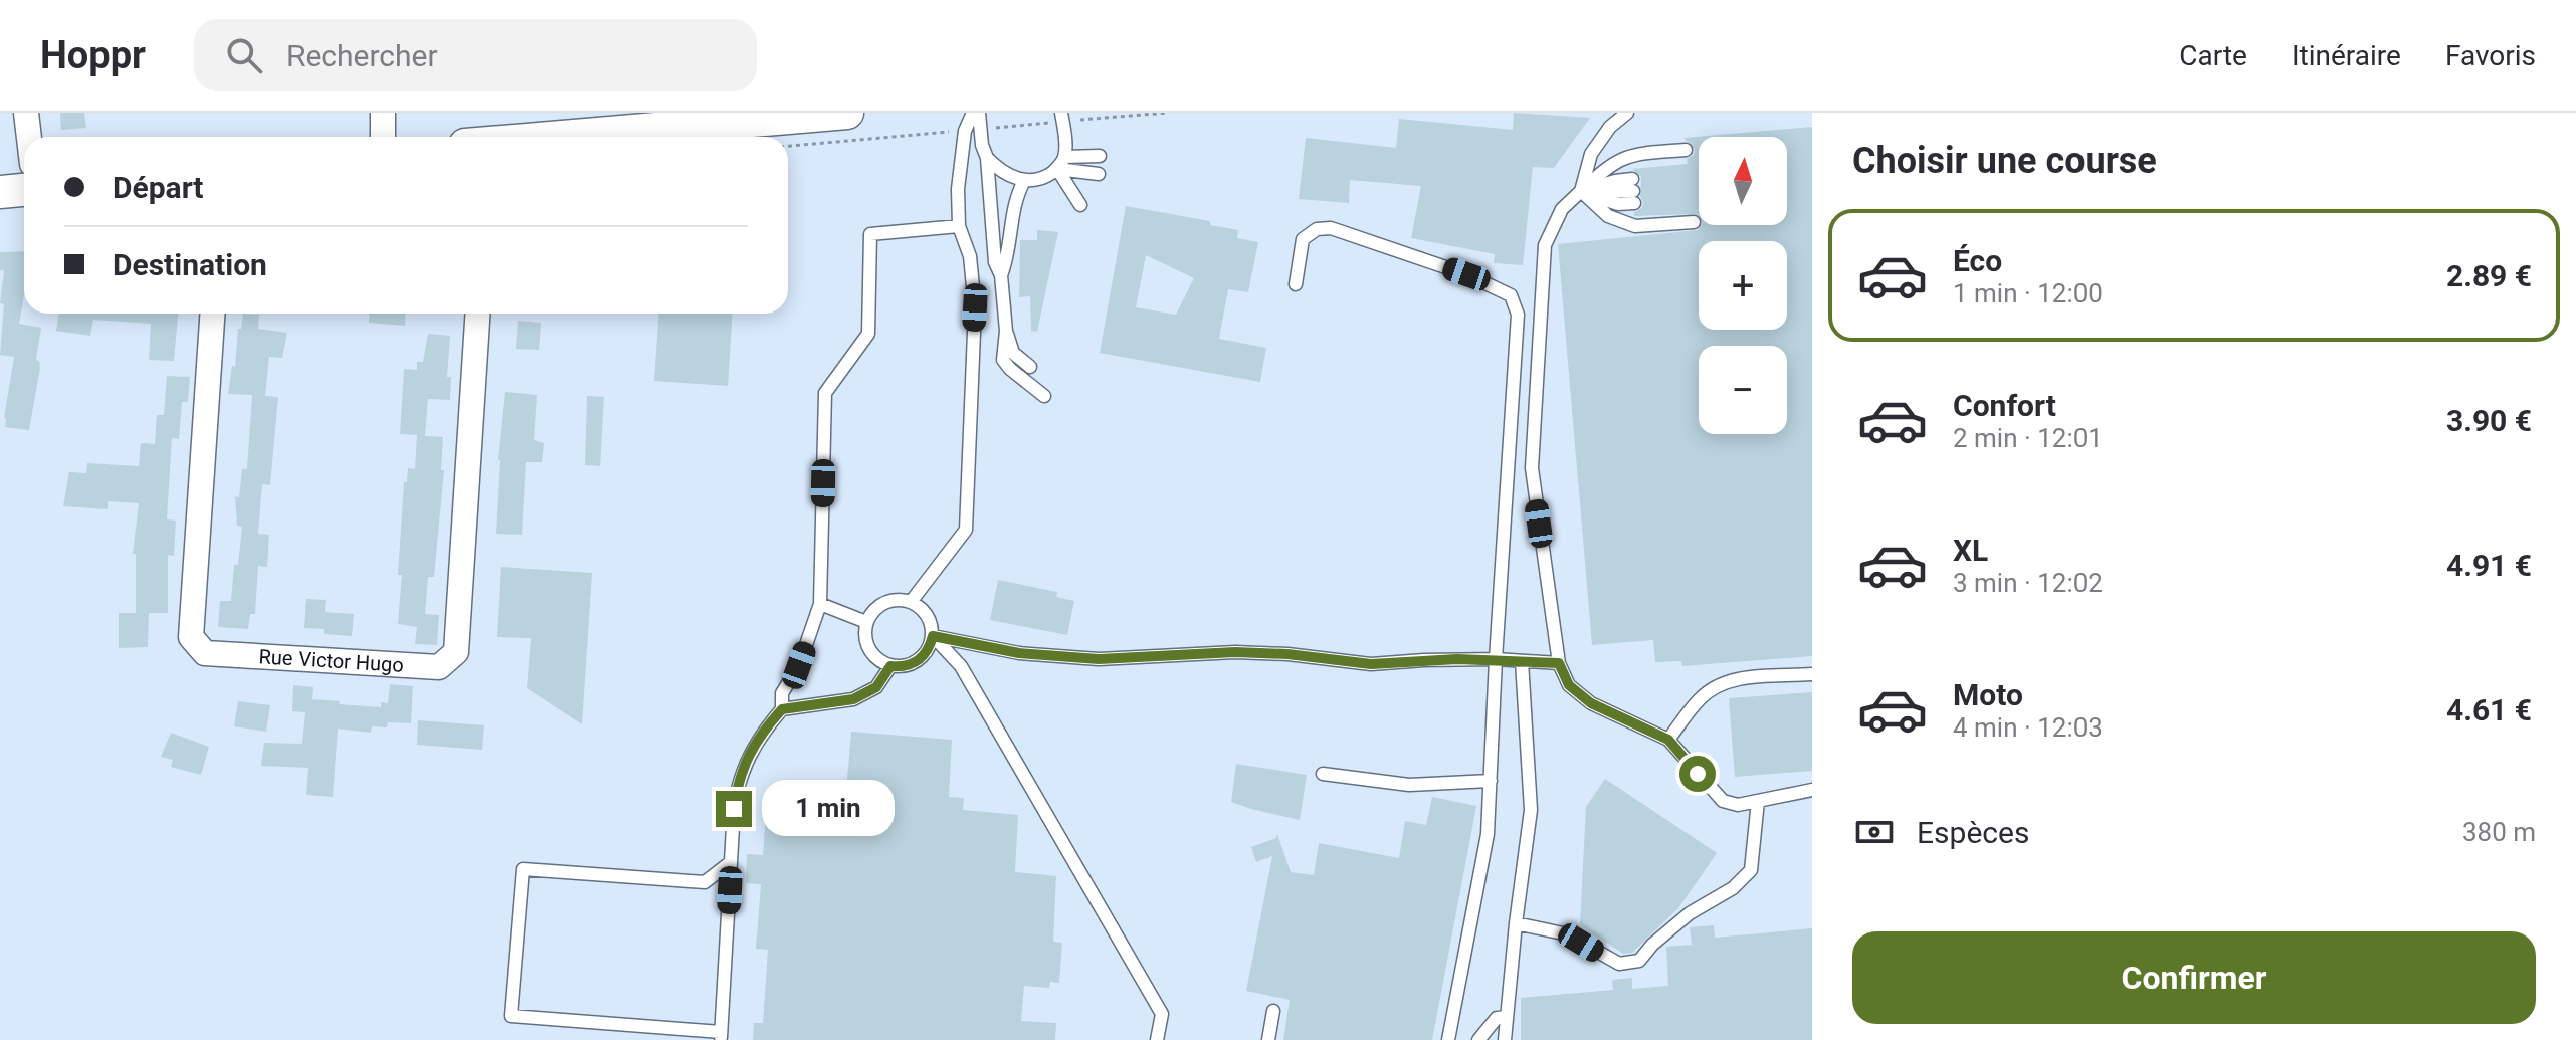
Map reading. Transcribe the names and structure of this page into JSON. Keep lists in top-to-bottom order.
{
  "streets": {
    "street": ["Rue Victor Hugo"]
  },
  "north": "top",
  "page": {
    "header": "Hoppr",
    "search": "Rechercher",
    "nav": ["Carte", "Itinéraire", "Favoris"],
    "heading": "Choisir une course",
    "map_buttons": ["+", "−"],
    "banner": ["Départ", "Destination"],
    "list": [
      {
        "name": "Éco",
        "note": "1 min · 12:00",
        "value": "2.89 €"
      },
      {
        "name": "Confort",
        "note": "2 min · 12:01",
        "value": "3.90 €"
      },
      {
        "name": "XL",
        "note": "3 min · 12:02",
        "value": "4.91 €"
      },
      {
        "name": "Moto",
        "note": "4 min · 12:03",
        "value": "4.61 €"
      }
    ],
    "bubble": "1 min",
    "pay": ["Espèces", "380 m"],
    "buttons": "Confirmer"
  }
}
